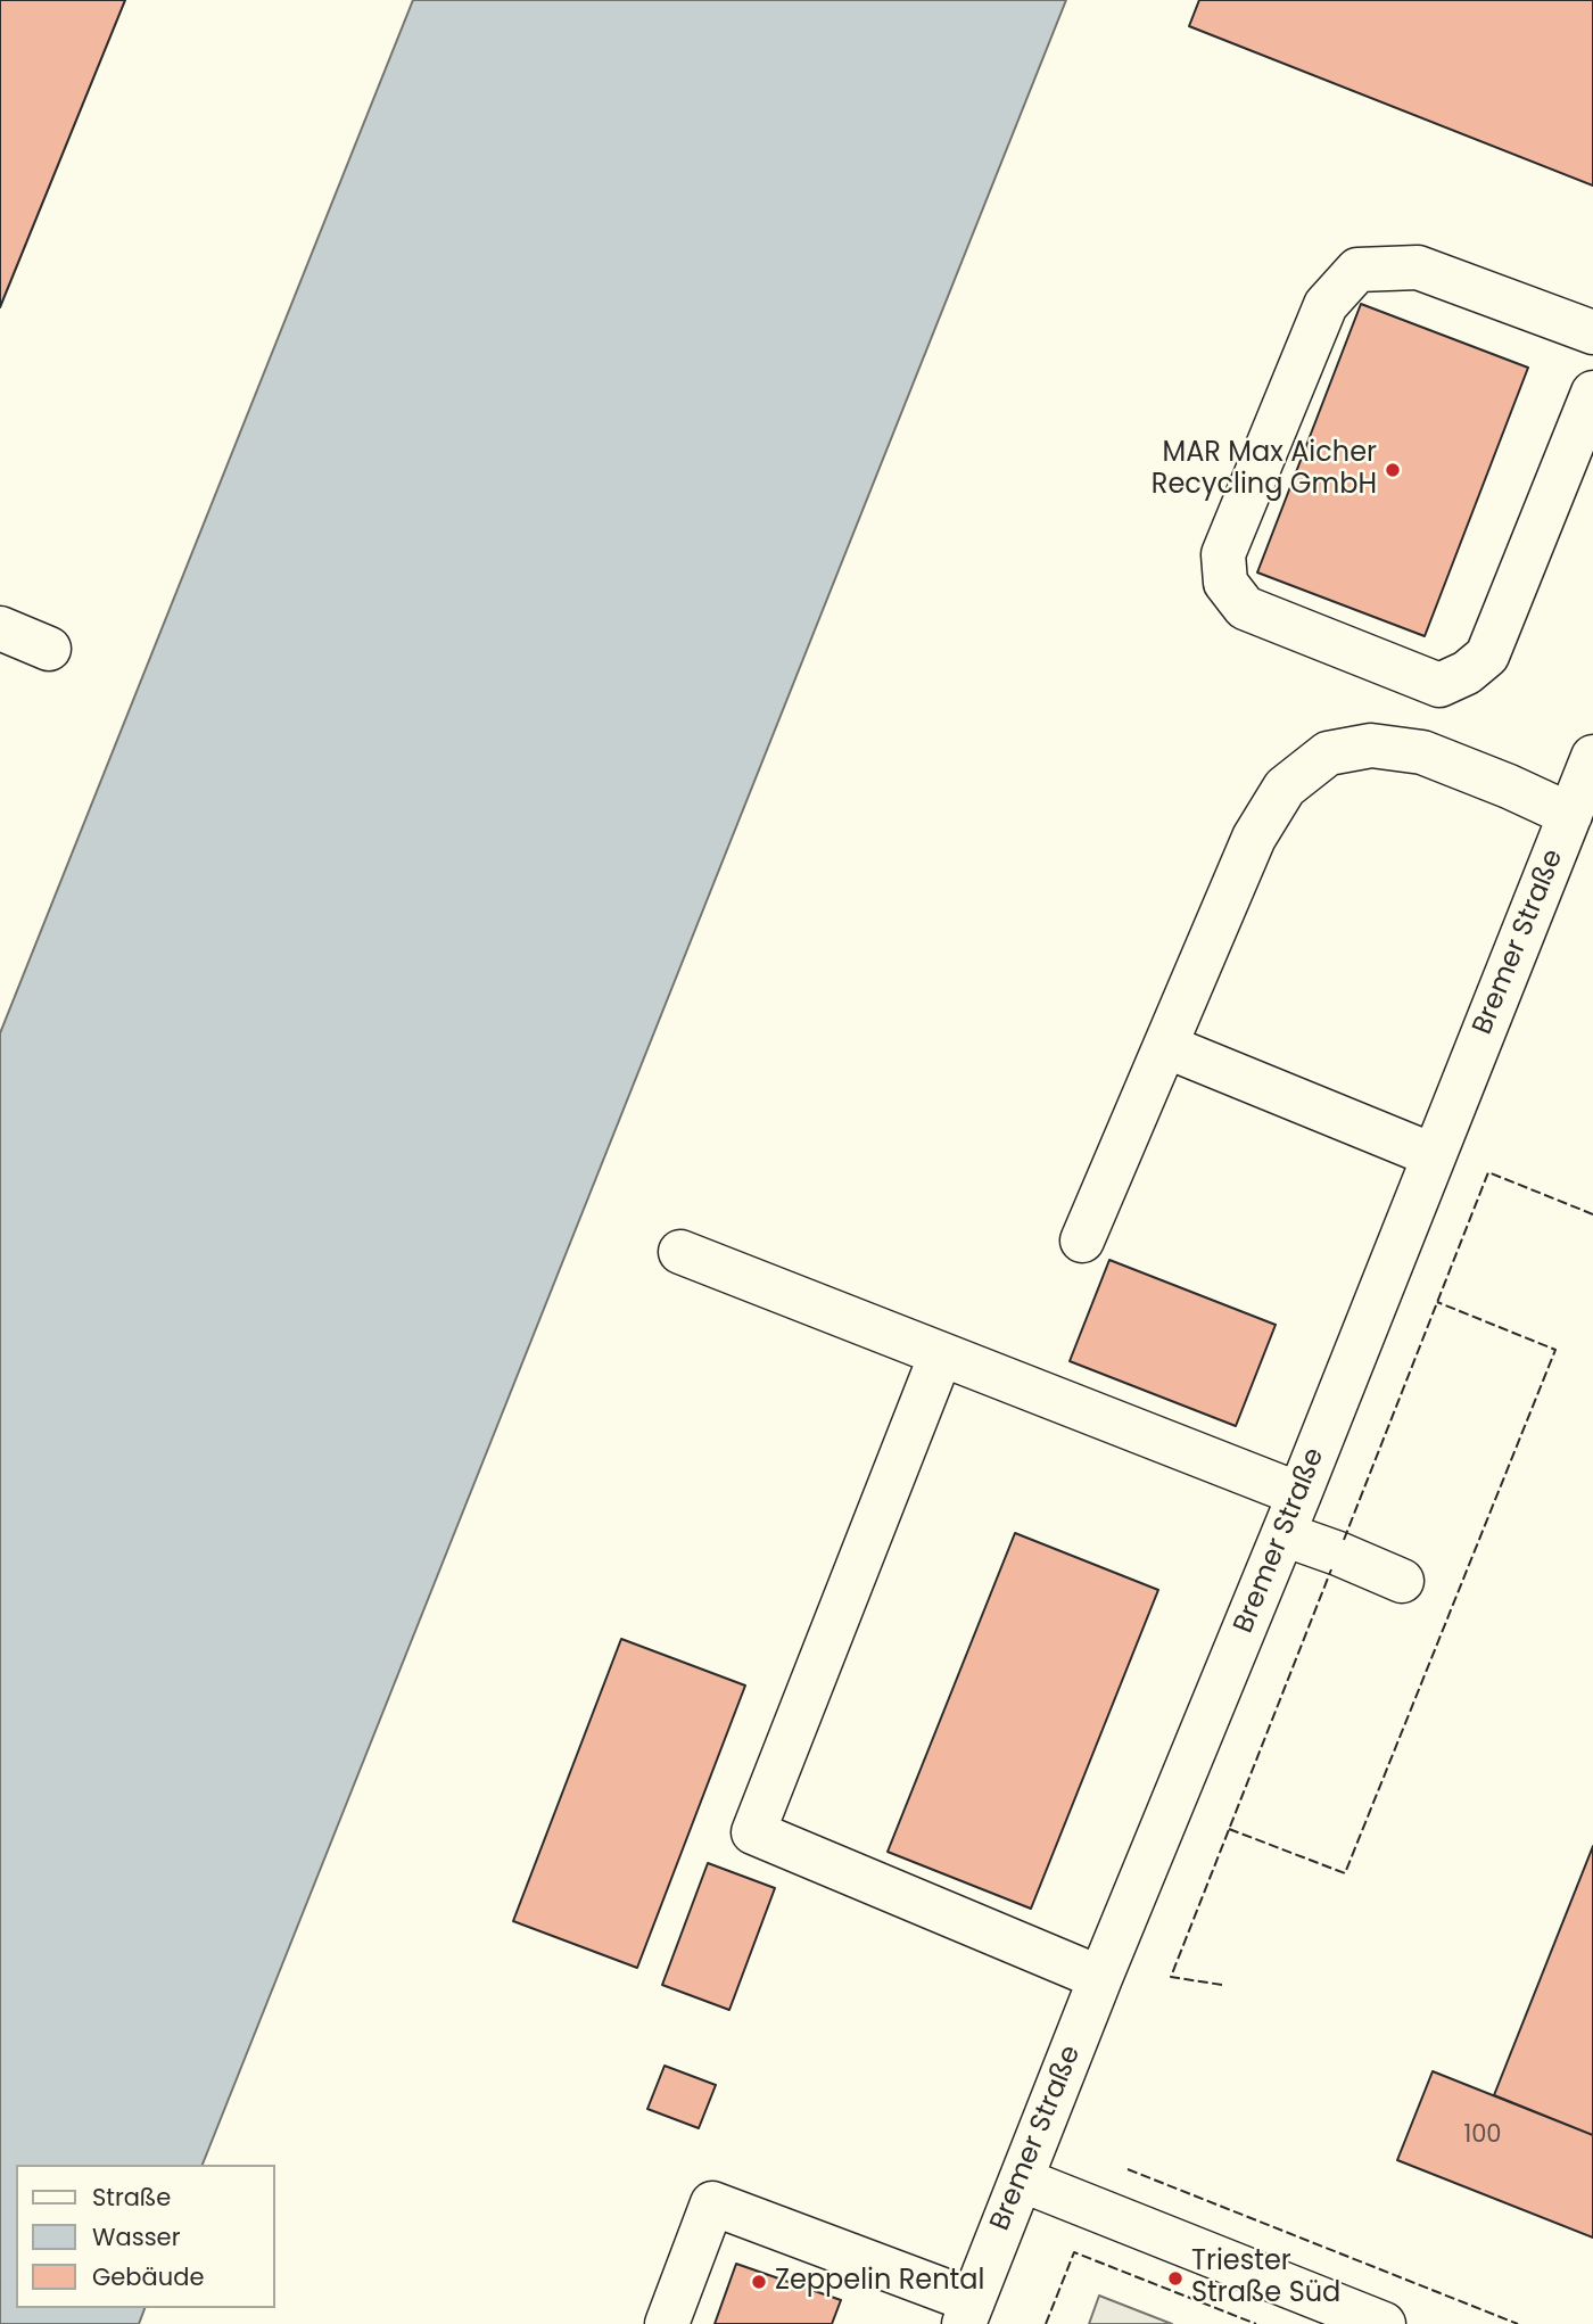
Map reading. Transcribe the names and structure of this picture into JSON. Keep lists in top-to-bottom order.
{
  "streets": {
    "street": ["Bremer Straße"]
  },
  "places": ["MAR Max Aicher Recycling GmbH", "Triester Straße Süd", "Zeppelin Rental"],
  "house_numbers": ["100"],
  "legend": ["Straße", "Wasser", "Gebäude"]
}
